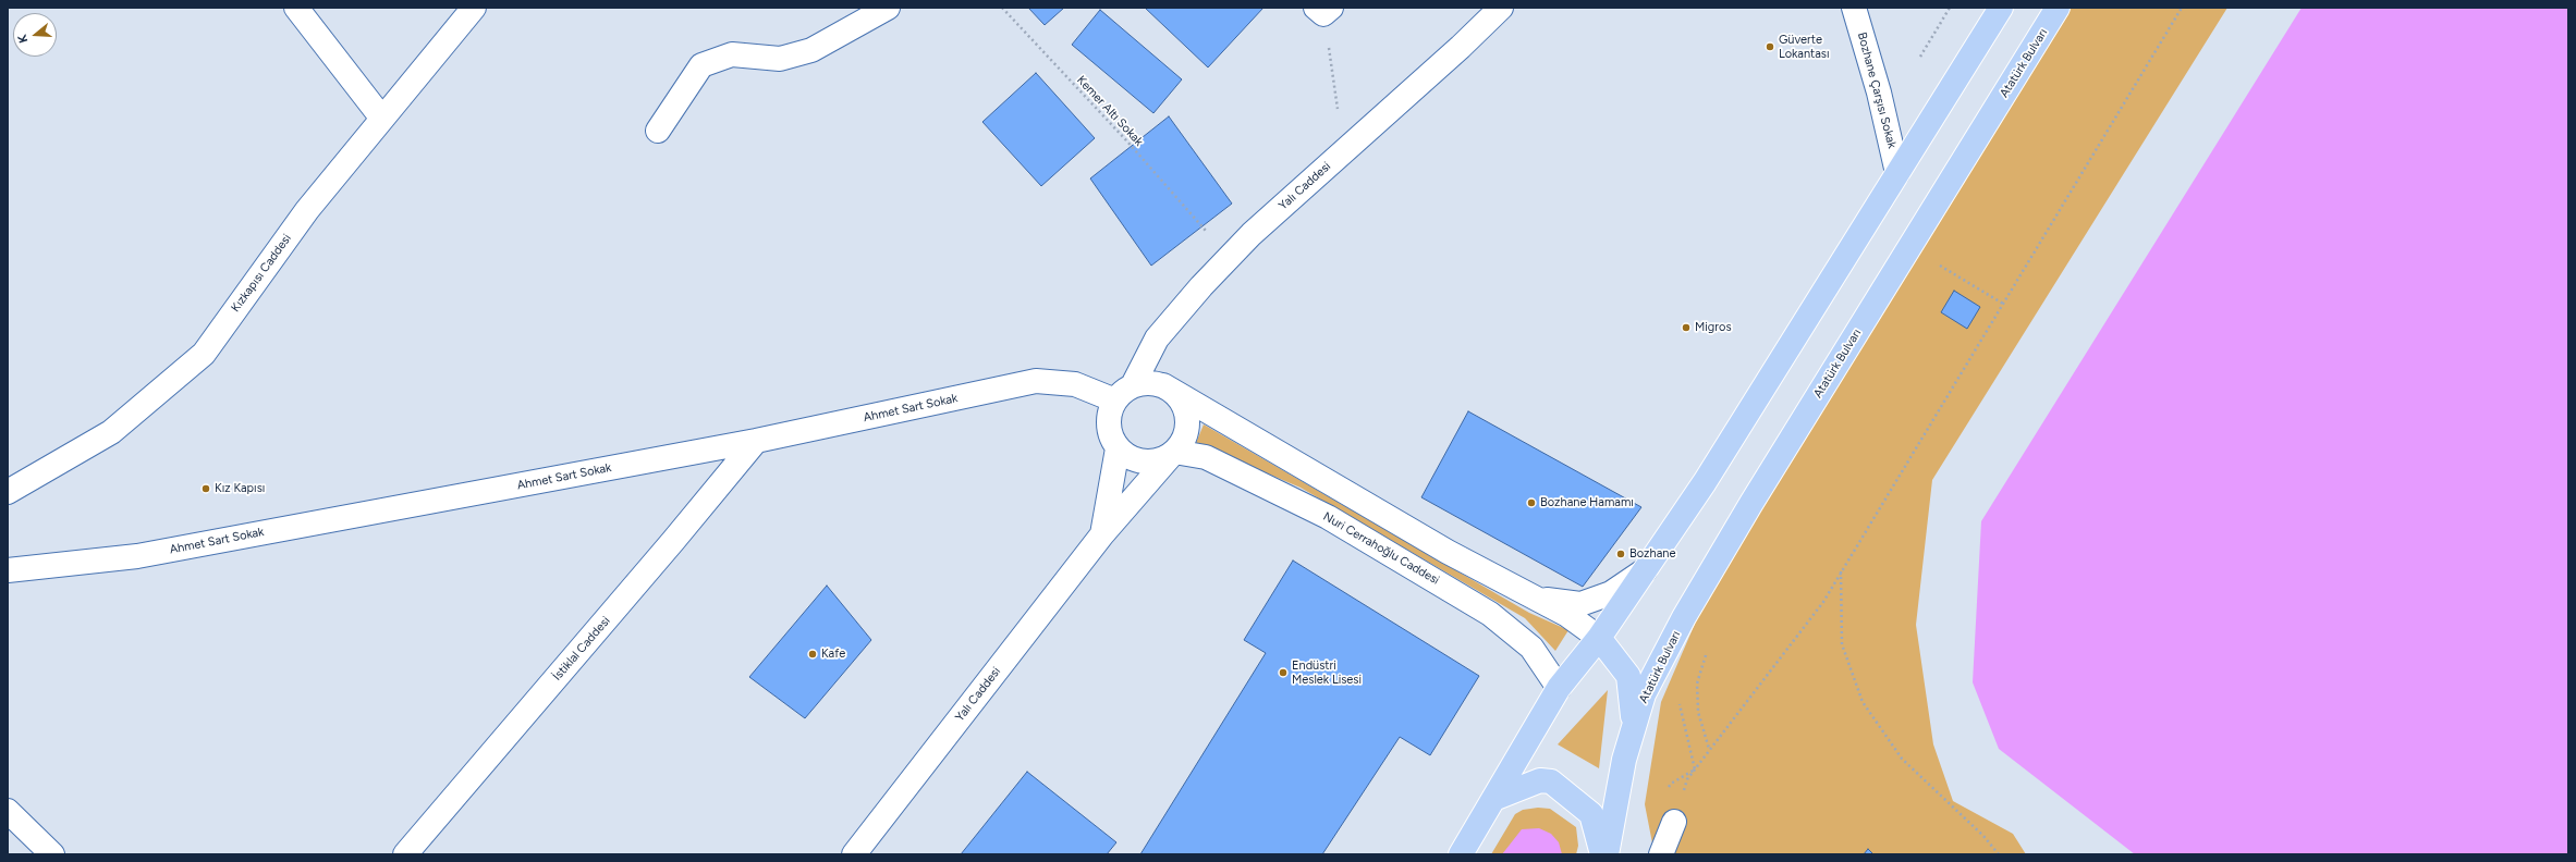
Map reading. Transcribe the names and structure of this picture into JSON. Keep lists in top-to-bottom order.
{
  "streets": {
    "main road": ["Atatürk Bulvarı"],
    "street": [
      "Bozhane Çarşısı Sokak",
      "Yalı Caddesi",
      "Kızkapısı Caddesi",
      "Ahmet Sart Sokak",
      "Nuri Cerrahoğlu Caddesi",
      "İstiklal Caddesi"
    ],
    "path": ["Kemer Altı Sokak"]
  },
  "crossings": [
    ["Yalı Caddesi", "Ahmet Sart Sokak"],
    ["Yalı Caddesi", "Nuri Cerrahoğlu Caddesi"],
    ["Ahmet Sart Sokak", "Nuri Cerrahoğlu Caddesi"],
    ["Ahmet Sart Sokak", "İstiklal Caddesi"]
  ],
  "places": [
    "Güverte Lokantası",
    "Migros",
    "Kız Kapısı",
    "Bozhane Hamamı",
    "Bozhane",
    "Kafe",
    "Endüstri Meslek Lisesi"
  ],
  "north": "left"
}
